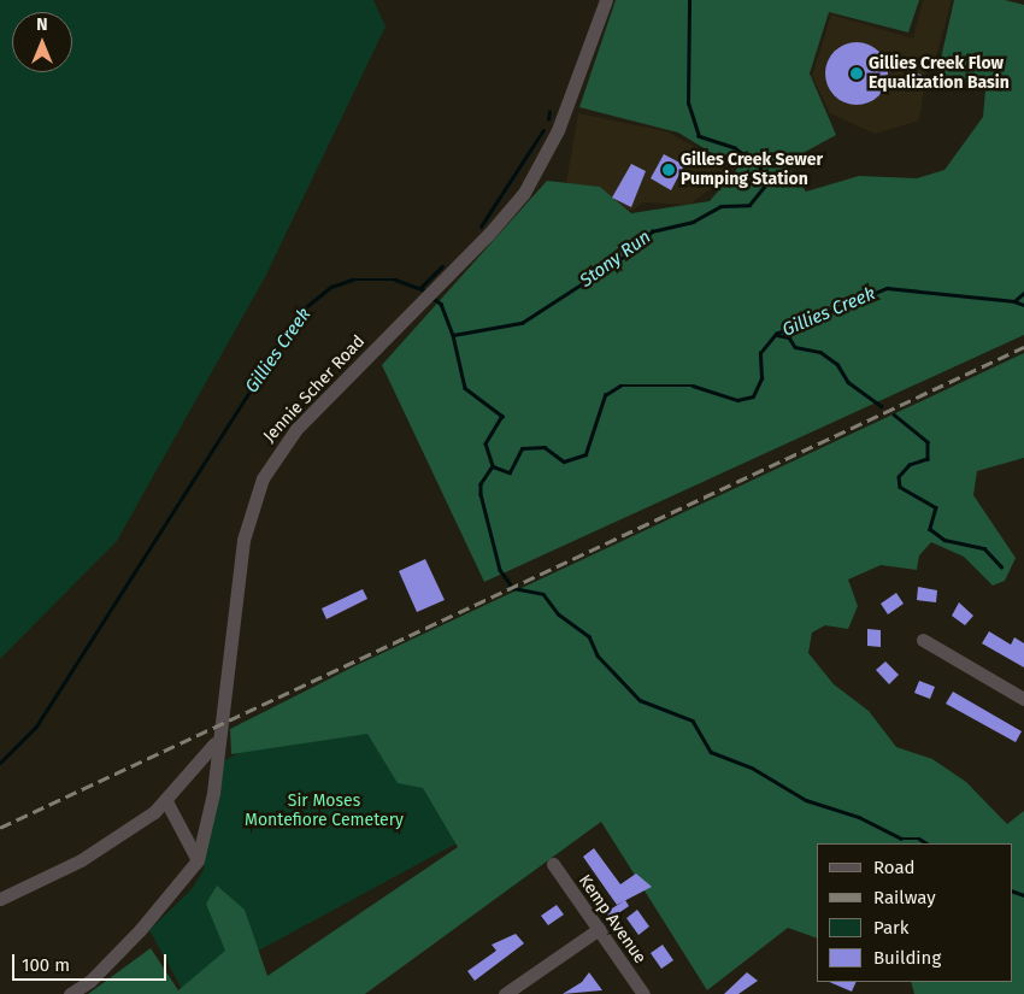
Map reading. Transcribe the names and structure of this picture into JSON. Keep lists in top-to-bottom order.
{
  "streets": {
    "street": ["Jennie Scher Road", "Kemp Avenue"]
  },
  "water": ["Stony Run", "Gillies Creek"],
  "parks": ["Sir Moses Montefiore Cemetery"],
  "places": ["Gillies Creek Flow Equalization Basin", "Gilles Creek Sewer Pumping Station"],
  "legend": [
    "Road",
    "Railway",
    "Park",
    "Building"
  ],
  "scale_bar": "100 m",
  "north": "top"
}
